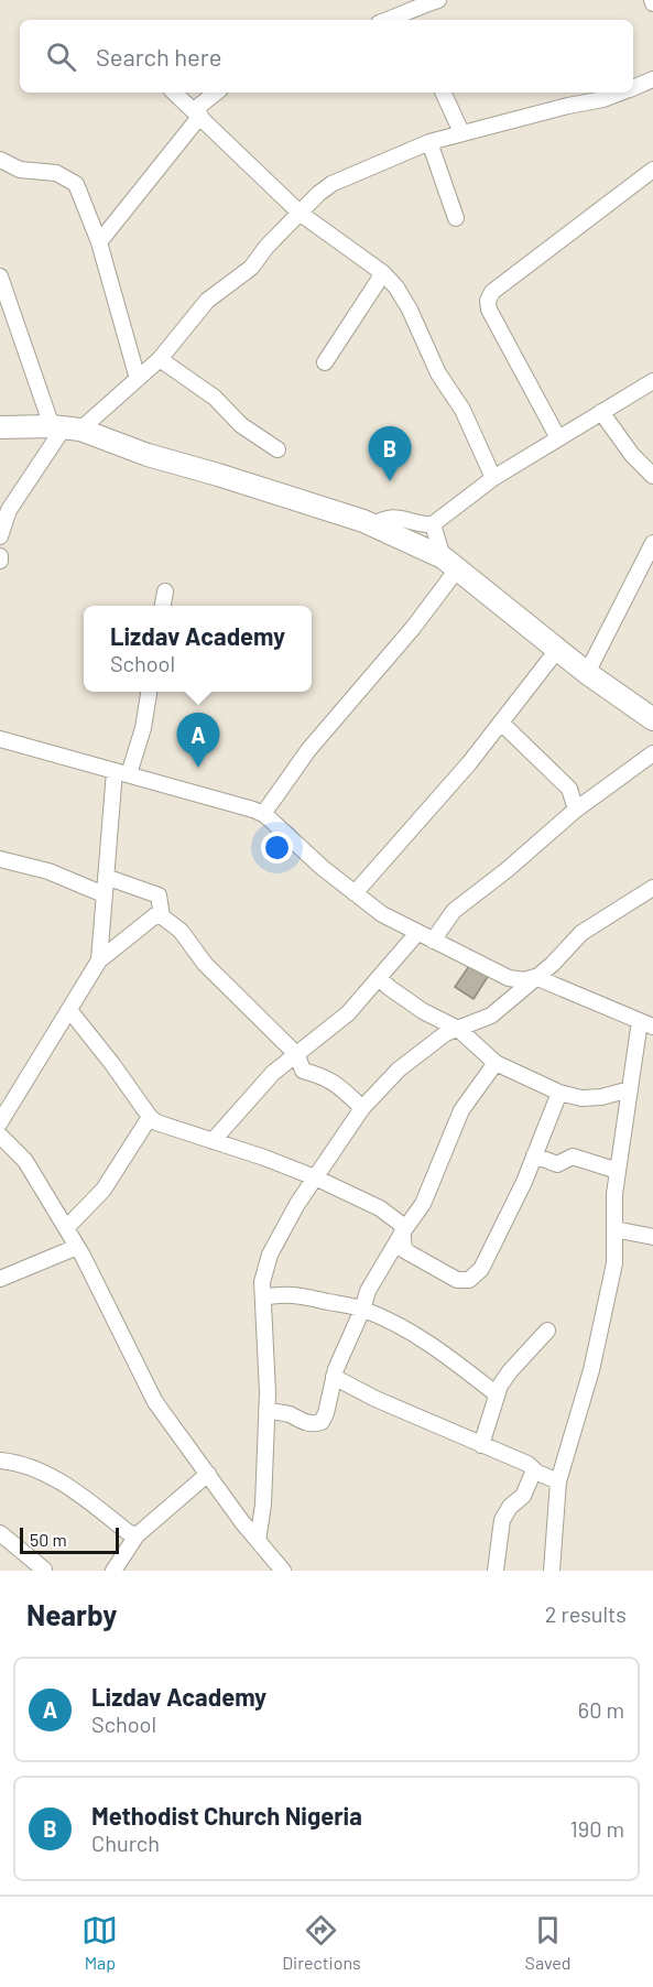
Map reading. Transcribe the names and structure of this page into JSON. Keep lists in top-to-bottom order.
{
  "scale_bar": "50 m",
  "page": {
    "search": "Search here",
    "pins": ["B", "A"],
    "popup": ["Lizdav Academy", "School"],
    "scale": "50 m",
    "heading": ["Nearby", "2 results"],
    "list": [
      {
        "mark": "A",
        "name": "Lizdav Academy",
        "note": "School",
        "value": "60 m"
      },
      {
        "mark": "B",
        "name": "Methodist Church Nigeria",
        "note": "Church",
        "value": "190 m"
      }
    ],
    "nav": ["Map", "Directions", "Saved"]
  }
}
